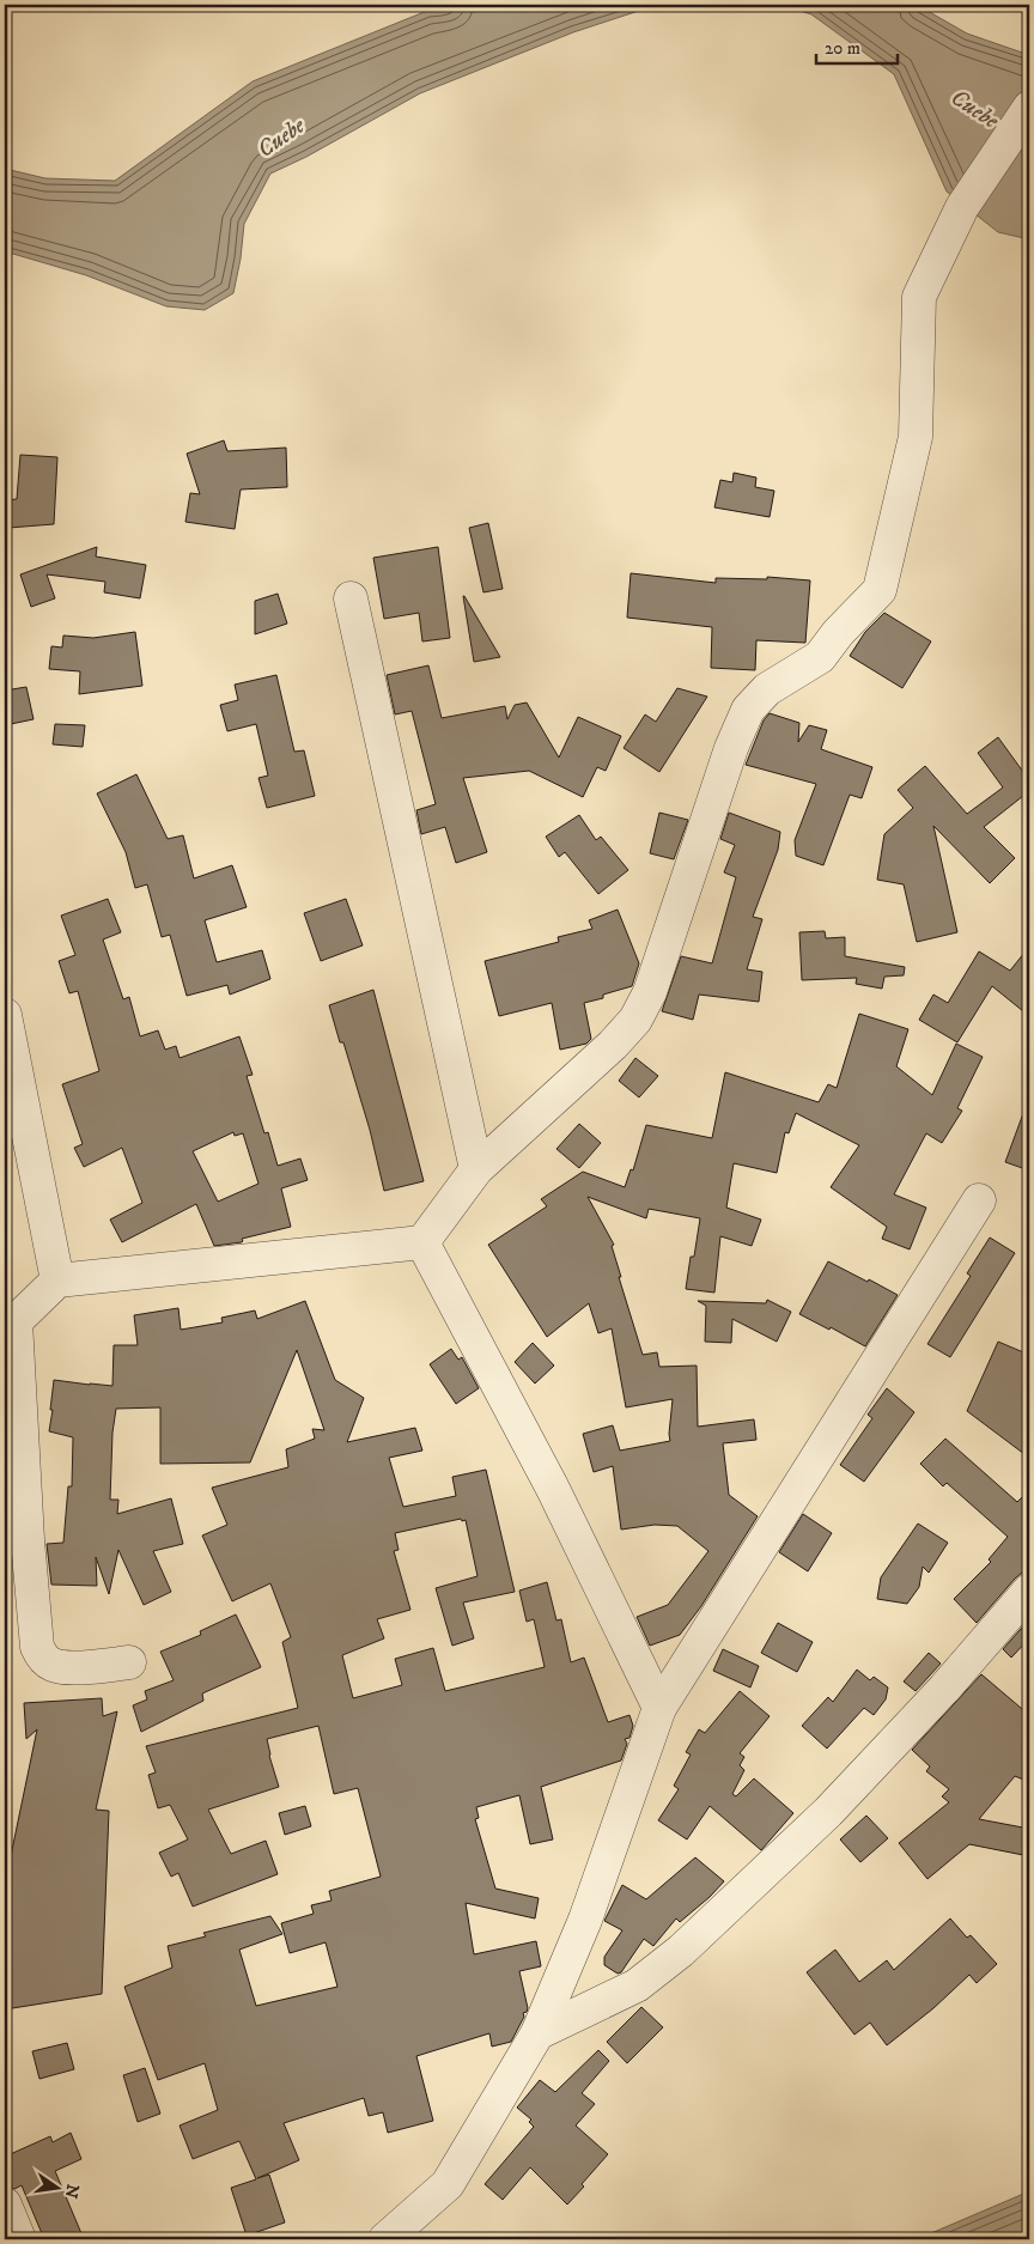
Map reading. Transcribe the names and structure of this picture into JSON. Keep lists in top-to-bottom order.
{
  "water": ["Cuebe"],
  "scale_bar": "20 m",
  "north": "right"
}
